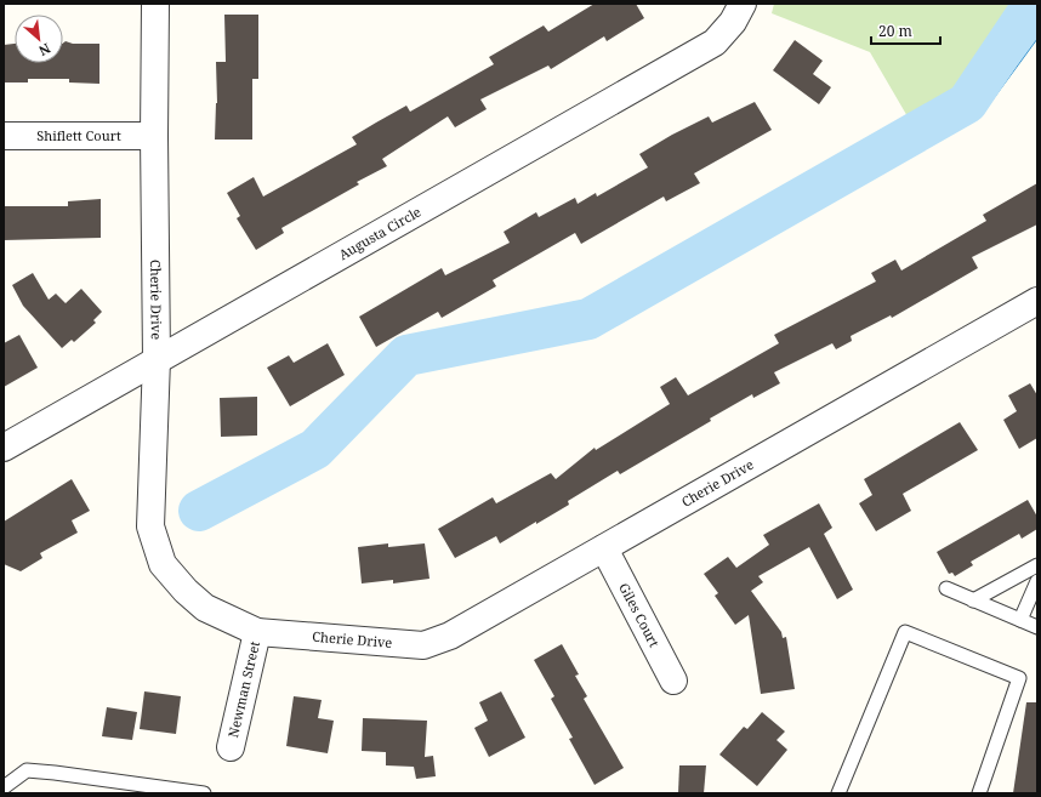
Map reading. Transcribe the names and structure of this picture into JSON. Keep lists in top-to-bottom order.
{
  "streets": {
    "street": [
      "Shiflett Court",
      "Augusta Circle",
      "Cherie Drive",
      "Giles Court",
      "Newman Street"
    ]
  },
  "crossings": [
    ["Shiflett Court", "Cherie Drive"],
    ["Augusta Circle", "Cherie Drive"],
    ["Cherie Drive", "Giles Court"],
    ["Cherie Drive", "Newman Street"]
  ],
  "scale_bar": "20 m",
  "north": "bottom right"
}
